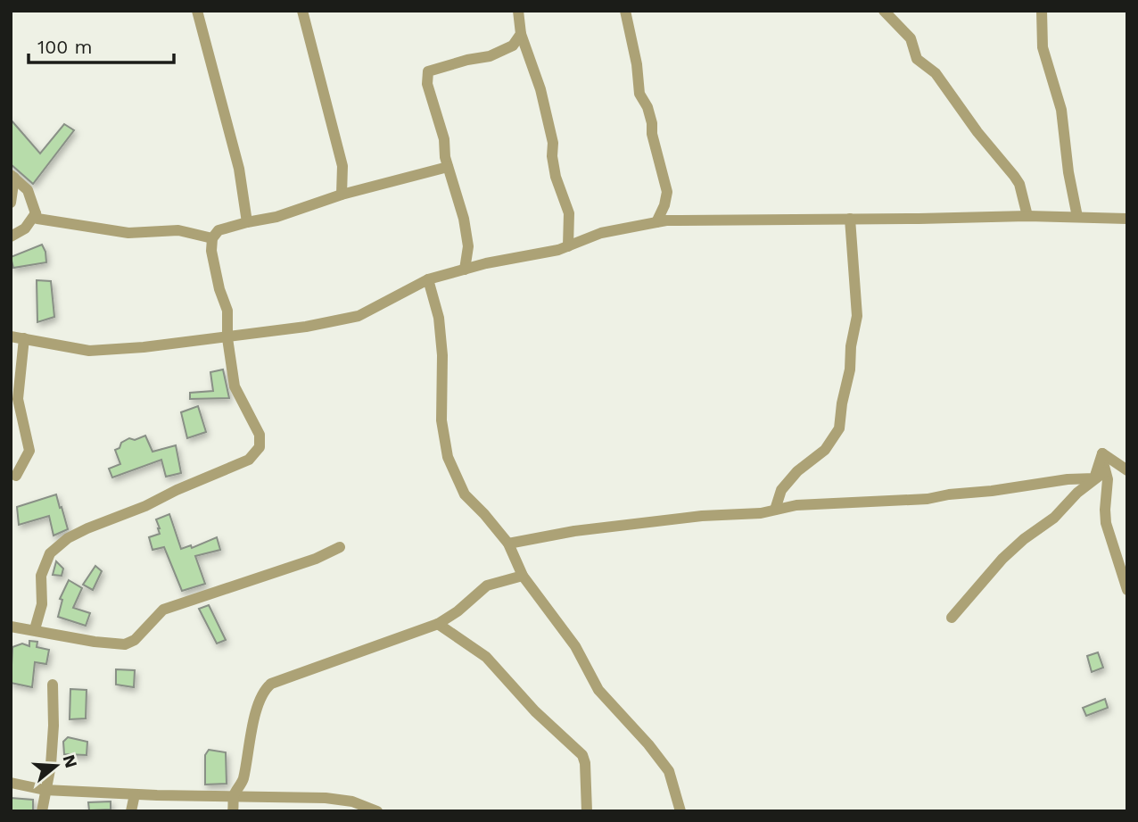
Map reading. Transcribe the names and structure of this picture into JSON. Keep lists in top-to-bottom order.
{
  "scale_bar": "100 m",
  "north": "right"
}
